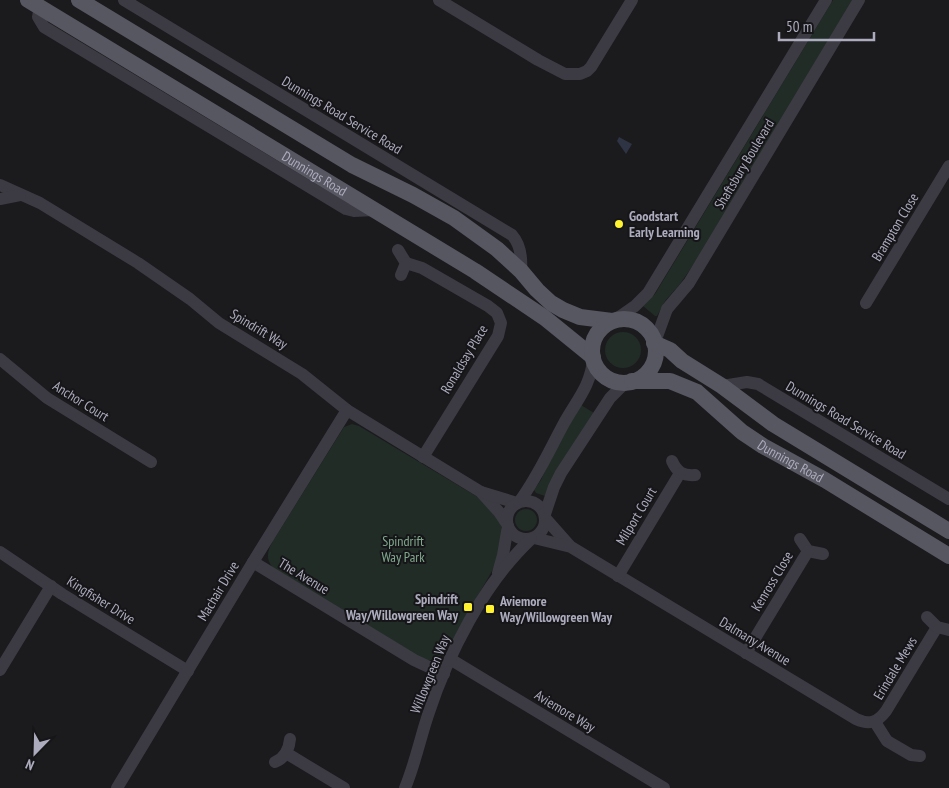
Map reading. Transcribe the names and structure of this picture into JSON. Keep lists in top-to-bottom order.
{
  "streets": {
    "main road": ["Dunnings Road"],
    "street": [
      "Dunnings Road Service Road",
      "Shaftsbury Boulevard",
      "Brampton Close",
      "Spindrift Way",
      "Ronaldsay Place",
      "Anchor Court",
      "Milport Court",
      "The Avenue",
      "Kenross Close",
      "Machair Drive",
      "Kingfisher Drive",
      "Dalmany Avenue",
      "Erindale Mews",
      "Willowgreen Way",
      "Aviemore Way"
    ]
  },
  "crossings": [
    ["Dunnings Road Service Road", "Dunnings Road"],
    ["Shaftsbury Boulevard", "Dunnings Road"],
    ["Spindrift Way", "Ronaldsay Place"],
    ["Spindrift Way", "Machair Drive"],
    ["Spindrift Way", "Dalmany Avenue"],
    ["Spindrift Way", "Willowgreen Way"],
    ["Milport Court", "Dalmany Avenue"],
    ["The Avenue", "Machair Drive"],
    ["The Avenue", "Willowgreen Way"],
    ["Kenross Close", "Dalmany Avenue"],
    ["Machair Drive", "Kingfisher Drive"],
    ["Dalmany Avenue", "Erindale Mews"],
    ["Dalmany Avenue", "Willowgreen Way"],
    ["Willowgreen Way", "Aviemore Way"]
  ],
  "parks": ["Spindrift Way Park"],
  "places": {
    "other": ["Goodstart Early Learning"],
    "transit": ["Spindrift Way/Willowgreen Way", "Aviemore Way/Willowgreen Way"]
  },
  "scale_bar": "50 m",
  "north": "bottom left"
}
